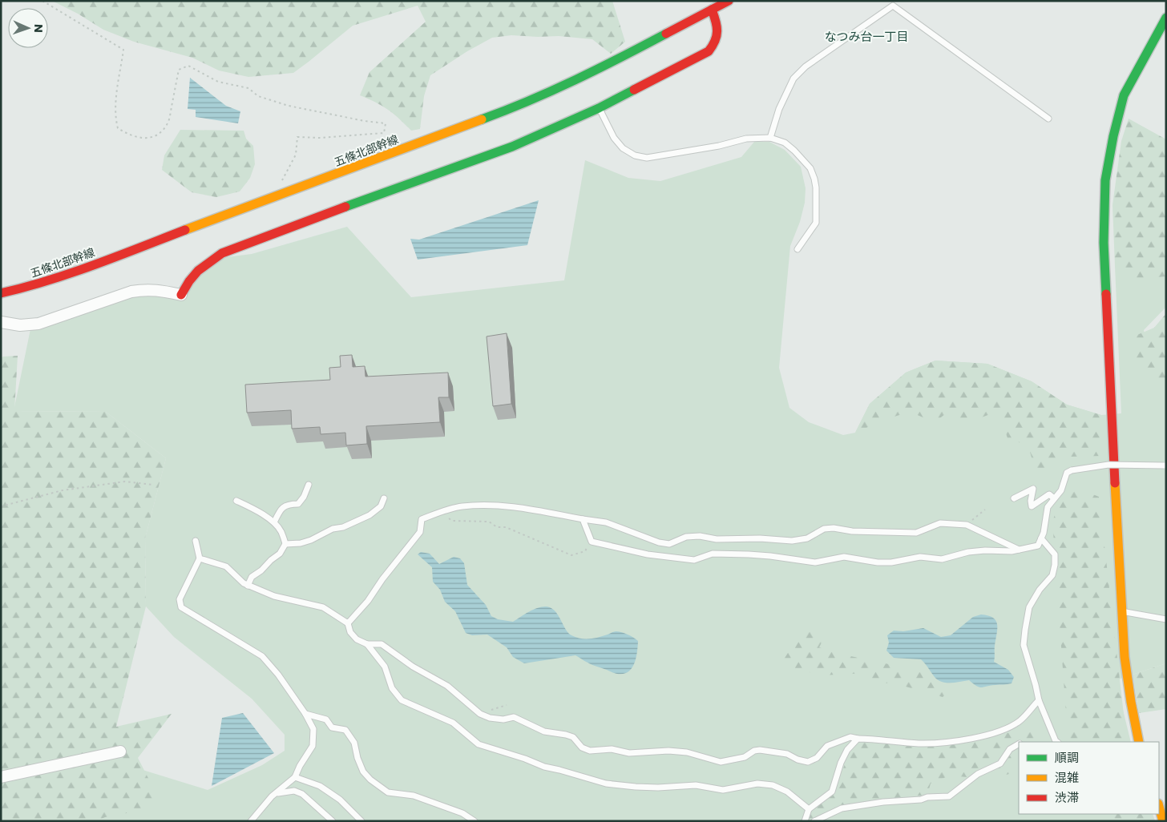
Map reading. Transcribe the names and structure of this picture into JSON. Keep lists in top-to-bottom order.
{
  "streets": {
    "street": ["五條北部幹線"]
  },
  "districts": ["なつみ台一丁目"],
  "legend": ["順調", "混雑", "渋滞"],
  "north": "right"
}
